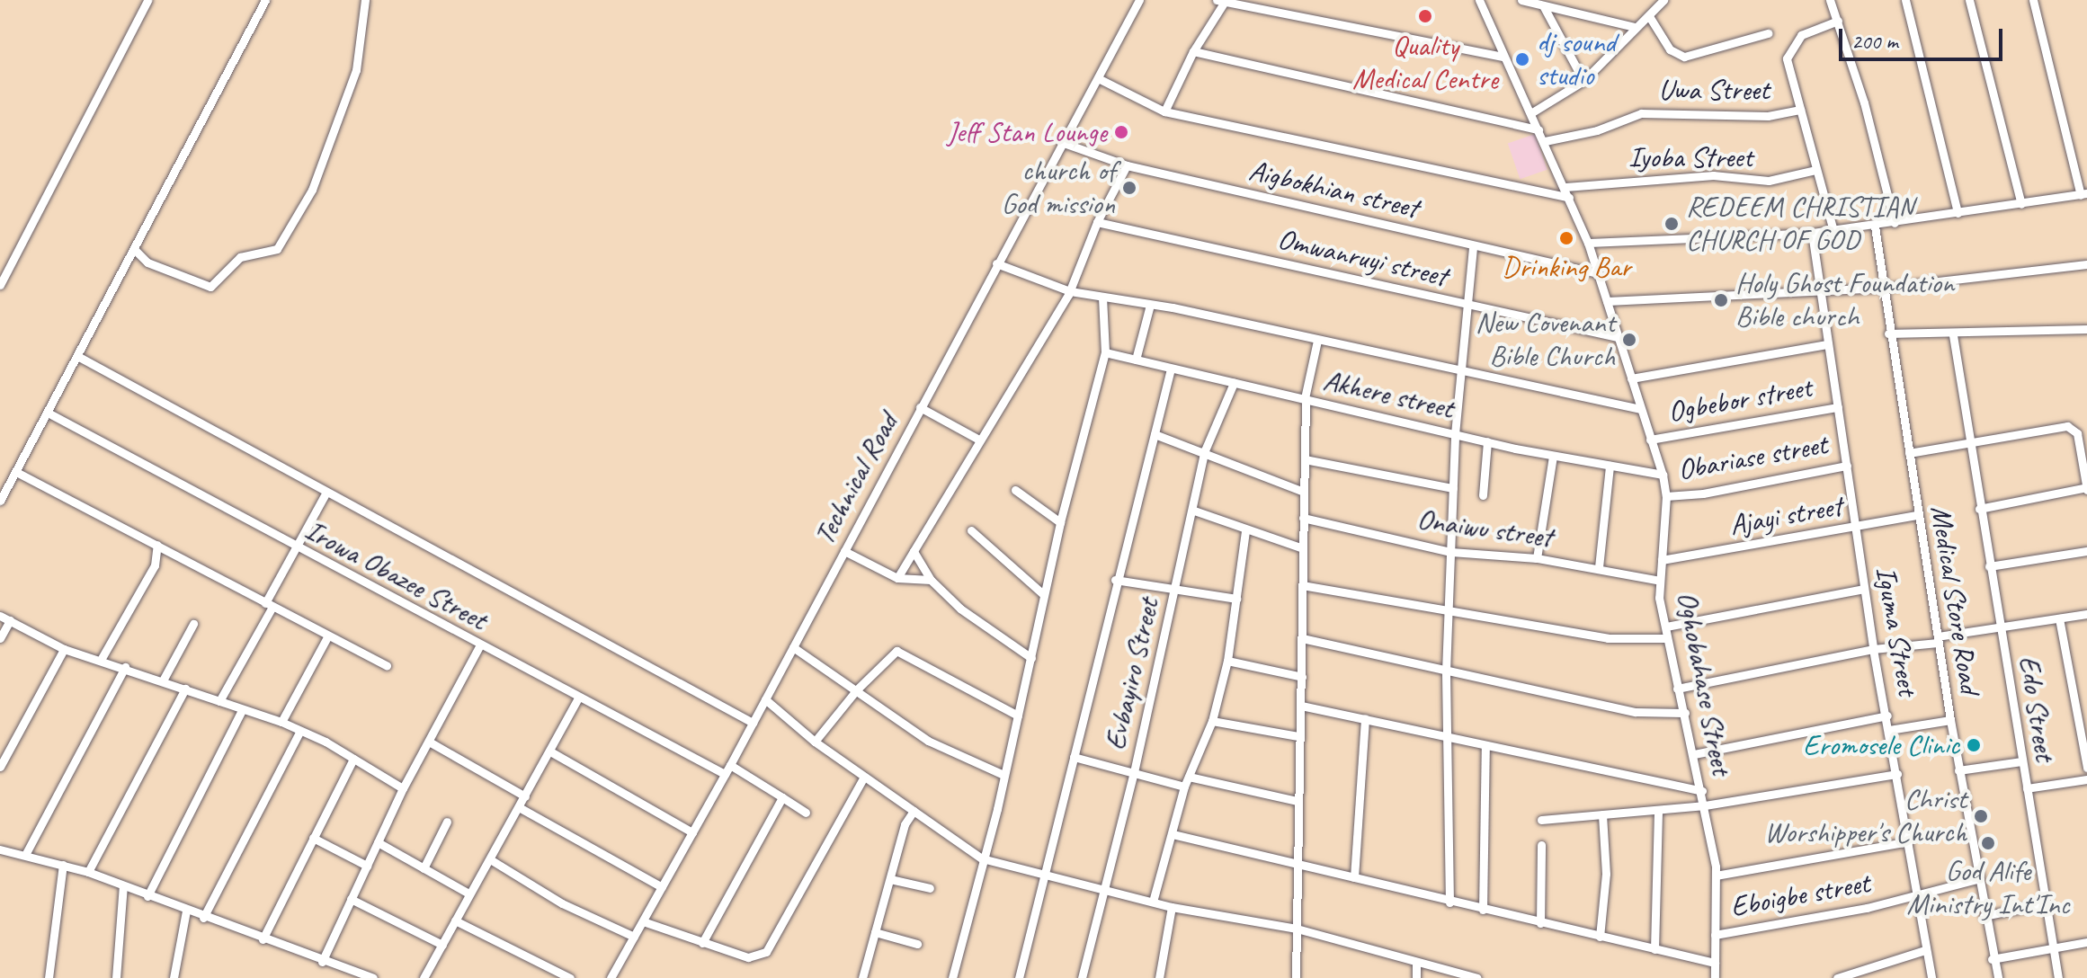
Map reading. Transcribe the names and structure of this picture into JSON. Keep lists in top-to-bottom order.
{
  "streets": {
    "street": [
      "Uwa Street",
      "Iyoba Street",
      "Aigbokhian street",
      "Omwanruyi street",
      "Akhere street",
      "Ogbebor street",
      "Obariase street",
      "Technical Road",
      "Ajayi street",
      "Onaiwu street",
      "Irowa Obazee Street",
      "Medical Store Road",
      "Iguma Street",
      "Evbayiro Street",
      "Oghobahase Street",
      "Edo Street",
      "Eboigbe street"
    ]
  },
  "crossings": [
    ["Uwa Street", "Oghobahase Street"],
    ["Iyoba Street", "Oghobahase Street"],
    ["Aigbokhian street", "Technical Road"],
    ["Aigbokhian street", "Oghobahase Street"],
    ["Omwanruyi street", "Oghobahase Street"],
    ["Akhere street", "Evbayiro Street"],
    ["Akhere street", "Oghobahase Street"],
    ["Ogbebor street", "Iguma Street"],
    ["Ogbebor street", "Oghobahase Street"],
    ["Obariase street", "Iguma Street"],
    ["Obariase street", "Oghobahase Street"],
    ["Technical Road", "Irowa Obazee Street"],
    ["Ajayi street", "Medical Store Road"],
    ["Ajayi street", "Iguma Street"],
    ["Ajayi street", "Oghobahase Street"],
    ["Onaiwu street", "Oghobahase Street"],
    ["Medical Store Road", "Eboigbe street"],
    ["Iguma Street", "Eboigbe street"],
    ["Oghobahase Street", "Eboigbe street"]
  ],
  "places": [
    "Quality Medical Centre",
    "dj sound studio",
    "Jeff Stan Lounge",
    "church of God mission",
    "REDEEM CHRISTIAN CHURCH OF GOD",
    "Drinking Bar",
    "Holy Ghost Foundation Bible church",
    "New Covenant Bible Church",
    "Eromosele Clinic",
    "Christ Worshipper's Church",
    "God Alife Ministry Int'Inc"
  ],
  "scale_bar": "200 m"
}
